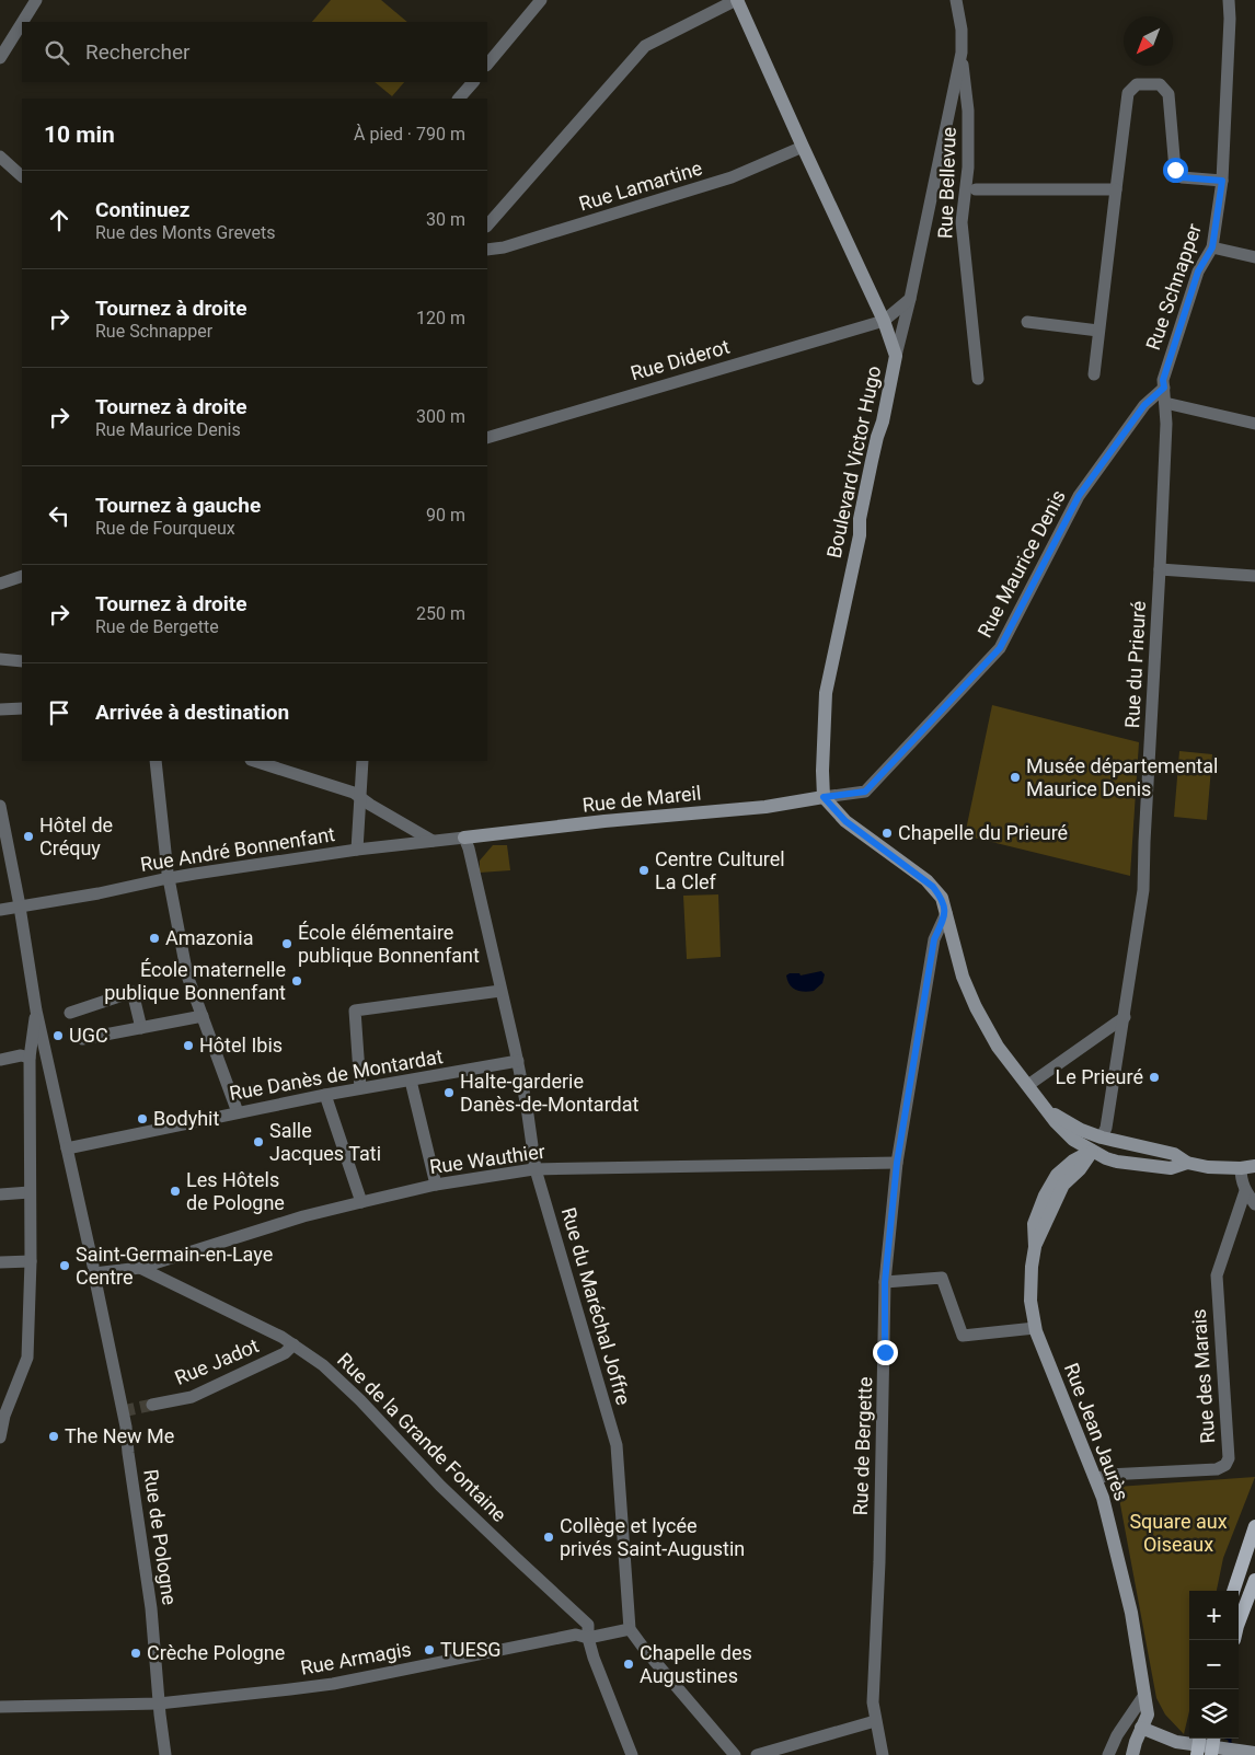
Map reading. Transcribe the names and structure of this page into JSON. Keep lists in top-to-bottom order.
{
  "streets": {
    "street": [
      "Rue Bellevue",
      "Rue Lamartine",
      "Rue Schnapper",
      "Rue Diderot",
      "Boulevard Victor Hugo",
      "Rue Maurice Denis",
      "Rue du Prieuré",
      "Rue de Mareil",
      "Rue André Bonnenfant",
      "Rue Danès de Montardat",
      "Rue Wauthier",
      "Rue du Maréchal Joffre",
      "Rue Jadot",
      "Rue des Marais",
      "Rue Jean Jaurès",
      "Rue de la Grande Fontaine",
      "Rue de Bergette",
      "Rue de Pologne",
      "Rue Armagis"
    ]
  },
  "crossings": [
    ["Rue Lamartine", "Boulevard Victor Hugo"],
    ["Rue Schnapper", "Rue Maurice Denis"],
    ["Rue Schnapper", "Rue du Prieuré"],
    ["Rue Diderot", "Boulevard Victor Hugo"],
    ["Boulevard Victor Hugo", "Rue Maurice Denis"],
    ["Boulevard Victor Hugo", "Rue de Mareil"],
    ["Rue Maurice Denis", "Rue du Prieuré"],
    ["Rue Maurice Denis", "Rue de Mareil"],
    ["Rue du Prieuré", "Rue Jean Jaurès"],
    ["Rue de Mareil", "Rue André Bonnenfant"],
    ["Rue de Mareil", "Rue du Maréchal Joffre"],
    ["Rue André Bonnenfant", "Rue du Maréchal Joffre"],
    ["Rue Danès de Montardat", "Rue du Maréchal Joffre"],
    ["Rue Danès de Montardat", "Rue de Pologne"],
    ["Rue Wauthier", "Rue du Maréchal Joffre"],
    ["Rue Wauthier", "Rue de la Grande Fontaine"],
    ["Rue Wauthier", "Rue de Bergette"],
    ["Rue Wauthier", "Rue de Pologne"],
    ["Rue du Maréchal Joffre", "Rue Armagis"],
    ["Rue Jadot", "Rue de la Grande Fontaine"],
    ["Rue des Marais", "Rue Jean Jaurès"],
    ["Rue de la Grande Fontaine", "Rue Armagis"],
    ["Rue de Pologne", "Rue Armagis"]
  ],
  "parks": ["Square aux Oiseaux"],
  "places": [
    "Musée départemental Maurice Denis",
    "Chapelle du Prieuré",
    "Hôtel de Créquy",
    "Centre Culturel La Clef",
    "Amazonia",
    "École élémentaire publique Bonnenfant",
    "École maternelle publique Bonnenfant",
    "UGC",
    "Hôtel Ibis",
    "Le Prieuré",
    "Halte-garderie Danès-de-Montardat",
    "Bodyhit",
    "Salle Jacques Tati",
    "Les Hôtels de Pologne",
    "Saint-Germain-en-Laye Centre",
    "The New Me",
    "Collège et lycée privés Saint-Augustin",
    "TUESG",
    "Crèche Pologne",
    "Chapelle des Augustines"
  ],
  "north": "bottom left",
  "page": {
    "search": "Rechercher",
    "heading": ["10 min", "À pied · 790 m"],
    "list": [
      ["Continuez", "Rue des Monts Grevets", "30 m"],
      ["Tournez à droite", "Rue Schnapper", "120 m"],
      ["Tournez à droite", "Rue Maurice Denis", "300 m"],
      ["Tournez à gauche", "Rue de Fourqueux", "90 m"],
      ["Tournez à droite", "Rue de Bergette", "250 m"],
      "Arrivée à destination"
    ],
    "map_buttons": ["+", "−"]
  }
}
